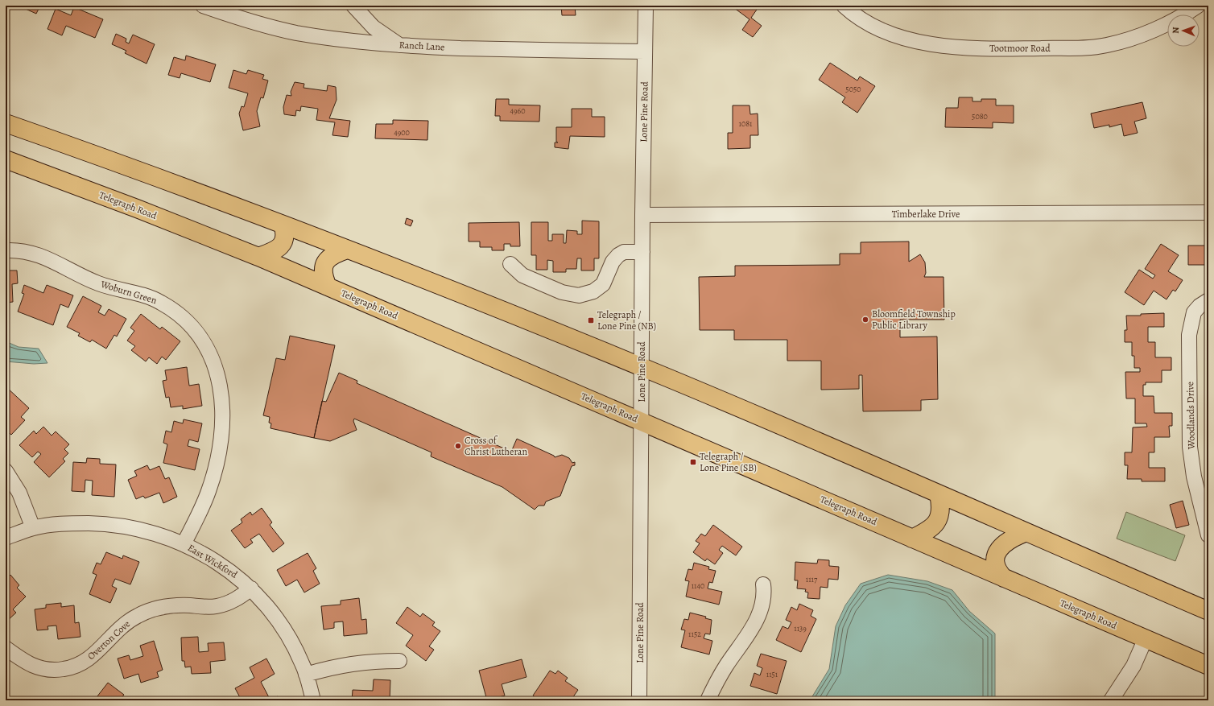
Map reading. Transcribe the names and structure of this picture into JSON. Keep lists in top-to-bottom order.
{
  "streets": {
    "highway": ["Telegraph Road"],
    "street": [
      "Ranch Lane",
      "Tootmoor Road",
      "Lone Pine Road",
      "Timberlake Drive",
      "Woburn Green",
      "Woodlands Drive",
      "East Wickford",
      "Overton Cove"
    ]
  },
  "crossings": [
    ["Ranch Lane", "Lone Pine Road"],
    ["Lone Pine Road", "Telegraph Road"],
    ["Lone Pine Road", "Timberlake Drive"],
    ["Woburn Green", "East Wickford"],
    ["East Wickford", "Overton Cove"]
  ],
  "places": {
    "other": ["Bloomfield Township Public Library", "Cross of Christ Lutheran"],
    "transit": ["Telegraph / Lone Pine (NB)", "Telegraph / Lone Pine (SB)"]
  },
  "house_numbers": [
    "5050",
    "4960",
    "5080",
    "1081",
    "4900",
    "1117",
    "1140",
    "1139",
    "1152",
    "1151"
  ],
  "north": "left"
}
